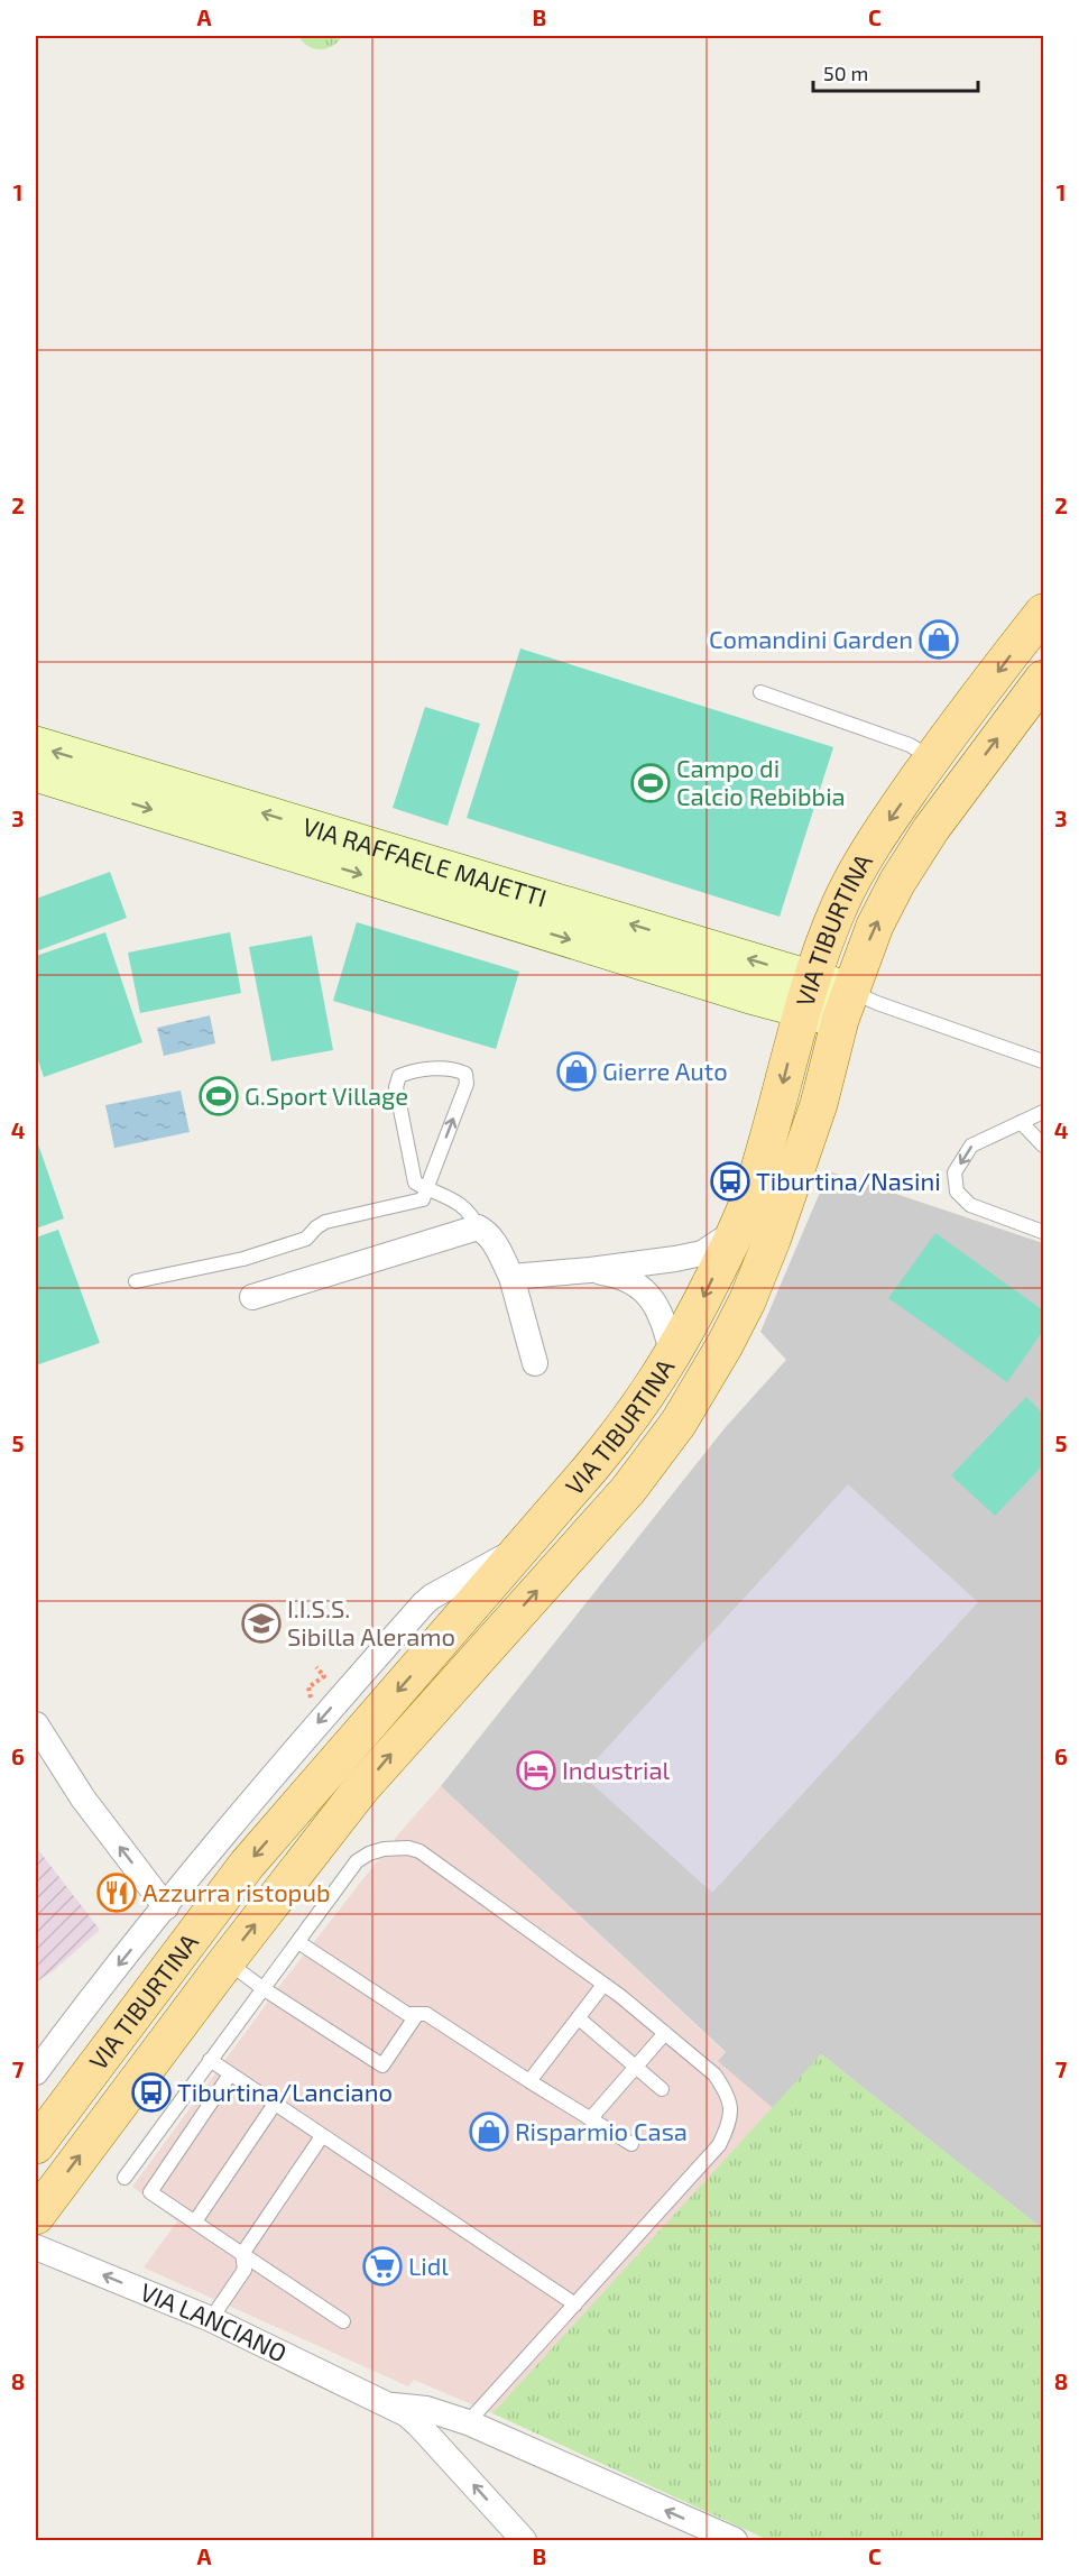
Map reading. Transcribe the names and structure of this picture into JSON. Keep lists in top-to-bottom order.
{
  "streets": {
    "main road": ["VIA TIBURTINA"],
    "street": ["VIA RAFFAELE MAJETTI", "VIA LANCIANO"]
  },
  "crossings": [
    ["VIA RAFFAELE MAJETTI", "VIA TIBURTINA"]
  ],
  "one_way": ["VIA LANCIANO"],
  "places": {
    "shop": ["Comandini Garden", "Gierre Auto", "Risparmio Casa"],
    "sports": ["Campo di Calcio Rebibbia", "G.Sport Village"],
    "bus stop": ["Tiburtina/Nasini", "Tiburtina/Lanciano"],
    "school or university": ["I.I.S.S. Sibilla Aleramo"],
    "hotel": ["Industrial"],
    "restaurant": ["Azzurra ristopub"],
    "supermarket": ["Lidl"]
  },
  "scale_bar": "50 m",
  "grid": {
    "columns": ["A", "B", "C"],
    "rows": [
      "1",
      "2",
      "3",
      "4",
      "5",
      "6",
      "7",
      "8"
    ]
  }
}
